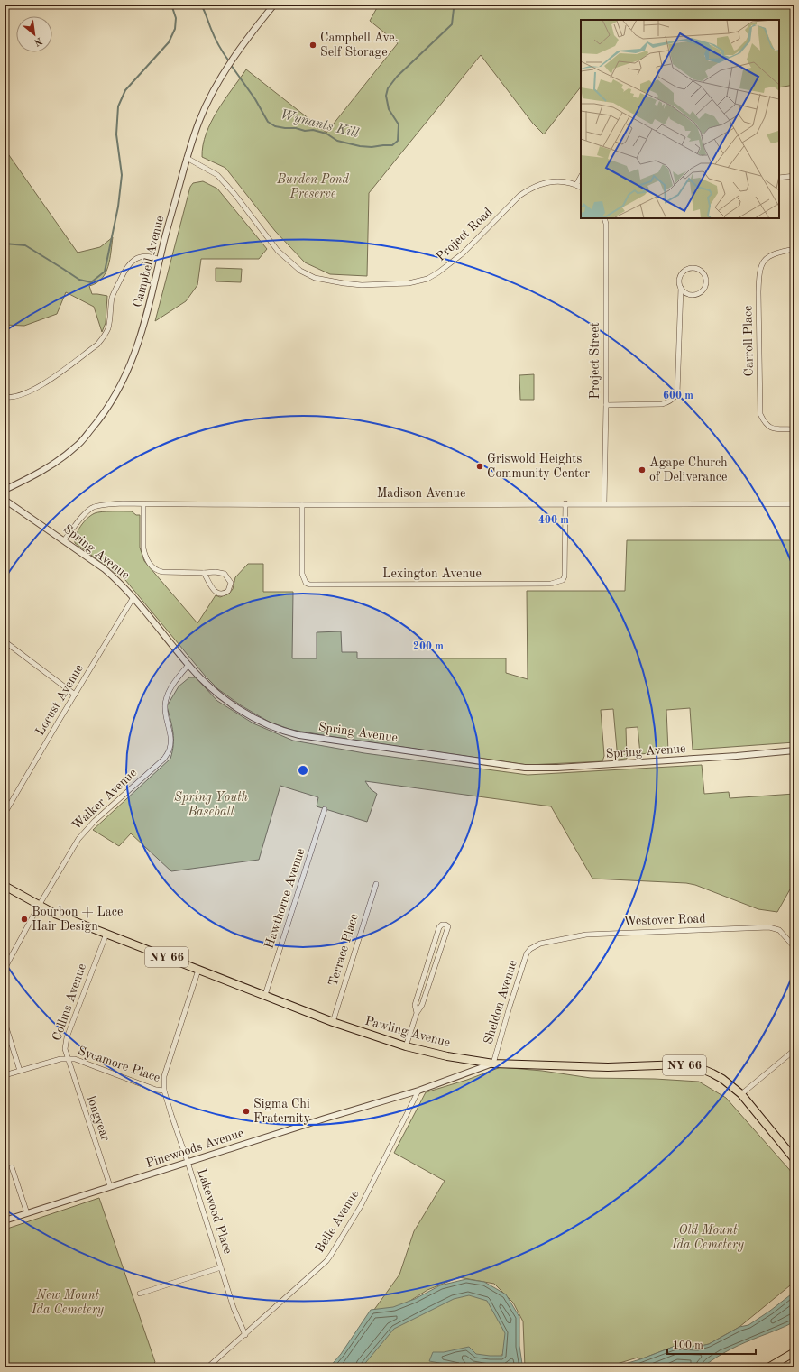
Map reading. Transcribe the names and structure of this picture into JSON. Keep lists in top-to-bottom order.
{
  "streets": {
    "main road": ["NY 66", "Pawling Avenue"],
    "street": [
      "Project Road",
      "Campbell Avenue",
      "Carroll Place",
      "Project Street",
      "Madison Avenue",
      "Spring Avenue",
      "Lexington Avenue",
      "Locust Avenue",
      "Walker Avenue",
      "Hawthorne Avenue",
      "Westover Road",
      "Terrace Place",
      "Collins Avenue",
      "Sheldon Avenue",
      "Sycamore Place",
      "longyear",
      "Pinewoods Avenue",
      "Lakewood Place",
      "Belle Avenue"
    ]
  },
  "crossings": [
    ["Project Road", "Campbell Avenue"],
    ["Project Street", "Madison Avenue"],
    ["Madison Avenue", "Spring Avenue"],
    ["Madison Avenue", "Lexington Avenue"],
    ["Spring Avenue", "Locust Avenue"],
    ["Spring Avenue", "Walker Avenue"],
    ["Walker Avenue", "Pawling Avenue"],
    ["Hawthorne Avenue", "Pawling Avenue"],
    ["Westover Road", "Sheldon Avenue"],
    ["Terrace Place", "Pawling Avenue"],
    ["Collins Avenue", "Pawling Avenue"],
    ["Collins Avenue", "Sycamore Place"],
    ["Collins Avenue", "longyear"],
    ["Sheldon Avenue", "Pawling Avenue"],
    ["Sheldon Avenue", "Pinewoods Avenue"],
    ["Pawling Avenue", "Pinewoods Avenue"],
    ["Pawling Avenue", "Lakewood Place"],
    ["Sycamore Place", "longyear"],
    ["Sycamore Place", "Lakewood Place"],
    ["longyear", "Pinewoods Avenue"],
    ["Pinewoods Avenue", "Lakewood Place"],
    ["Pinewoods Avenue", "Belle Avenue"],
    ["Lakewood Place", "Belle Avenue"]
  ],
  "water": ["Wynants Kill"],
  "parks": [
    "Burden Pond Preserve",
    "Spring Youth Baseball",
    "Old Mount Ida Cemetery",
    "New Mount Ida Cemetery"
  ],
  "places": [
    "Campbell Ave. Self Storage",
    "Griswold Heights Community Center",
    "Agape Church of Deliverance",
    "Bourbon + Lace Hair Design",
    "Sigma Chi Fraternity"
  ],
  "scale_bar": "100 m",
  "north": "bottom right",
  "rings": ["600 m", "400 m", "200 m"]
}
